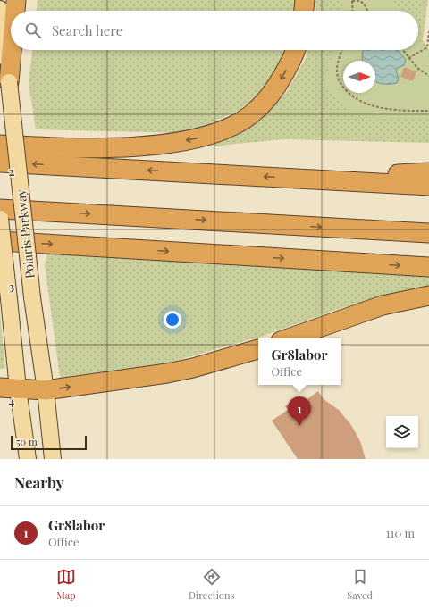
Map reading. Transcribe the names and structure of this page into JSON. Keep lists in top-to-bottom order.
{
  "streets": {
    "main road": ["Polaris Parkway"]
  },
  "scale_bar": "50 m",
  "north": "right",
  "page": {
    "search": "Search here",
    "popup": ["Gr8labor", "Office"],
    "pins": "1",
    "scale": "50 m",
    "heading": "Nearby",
    "list": [
      {
        "mark": "1",
        "name": "Gr8labor",
        "note": "Office",
        "value": "110 m"
      }
    ],
    "nav": ["Map", "Directions", "Saved"]
  },
  "grid": {
    "rows": ["2", "3", "4"]
  }
}
